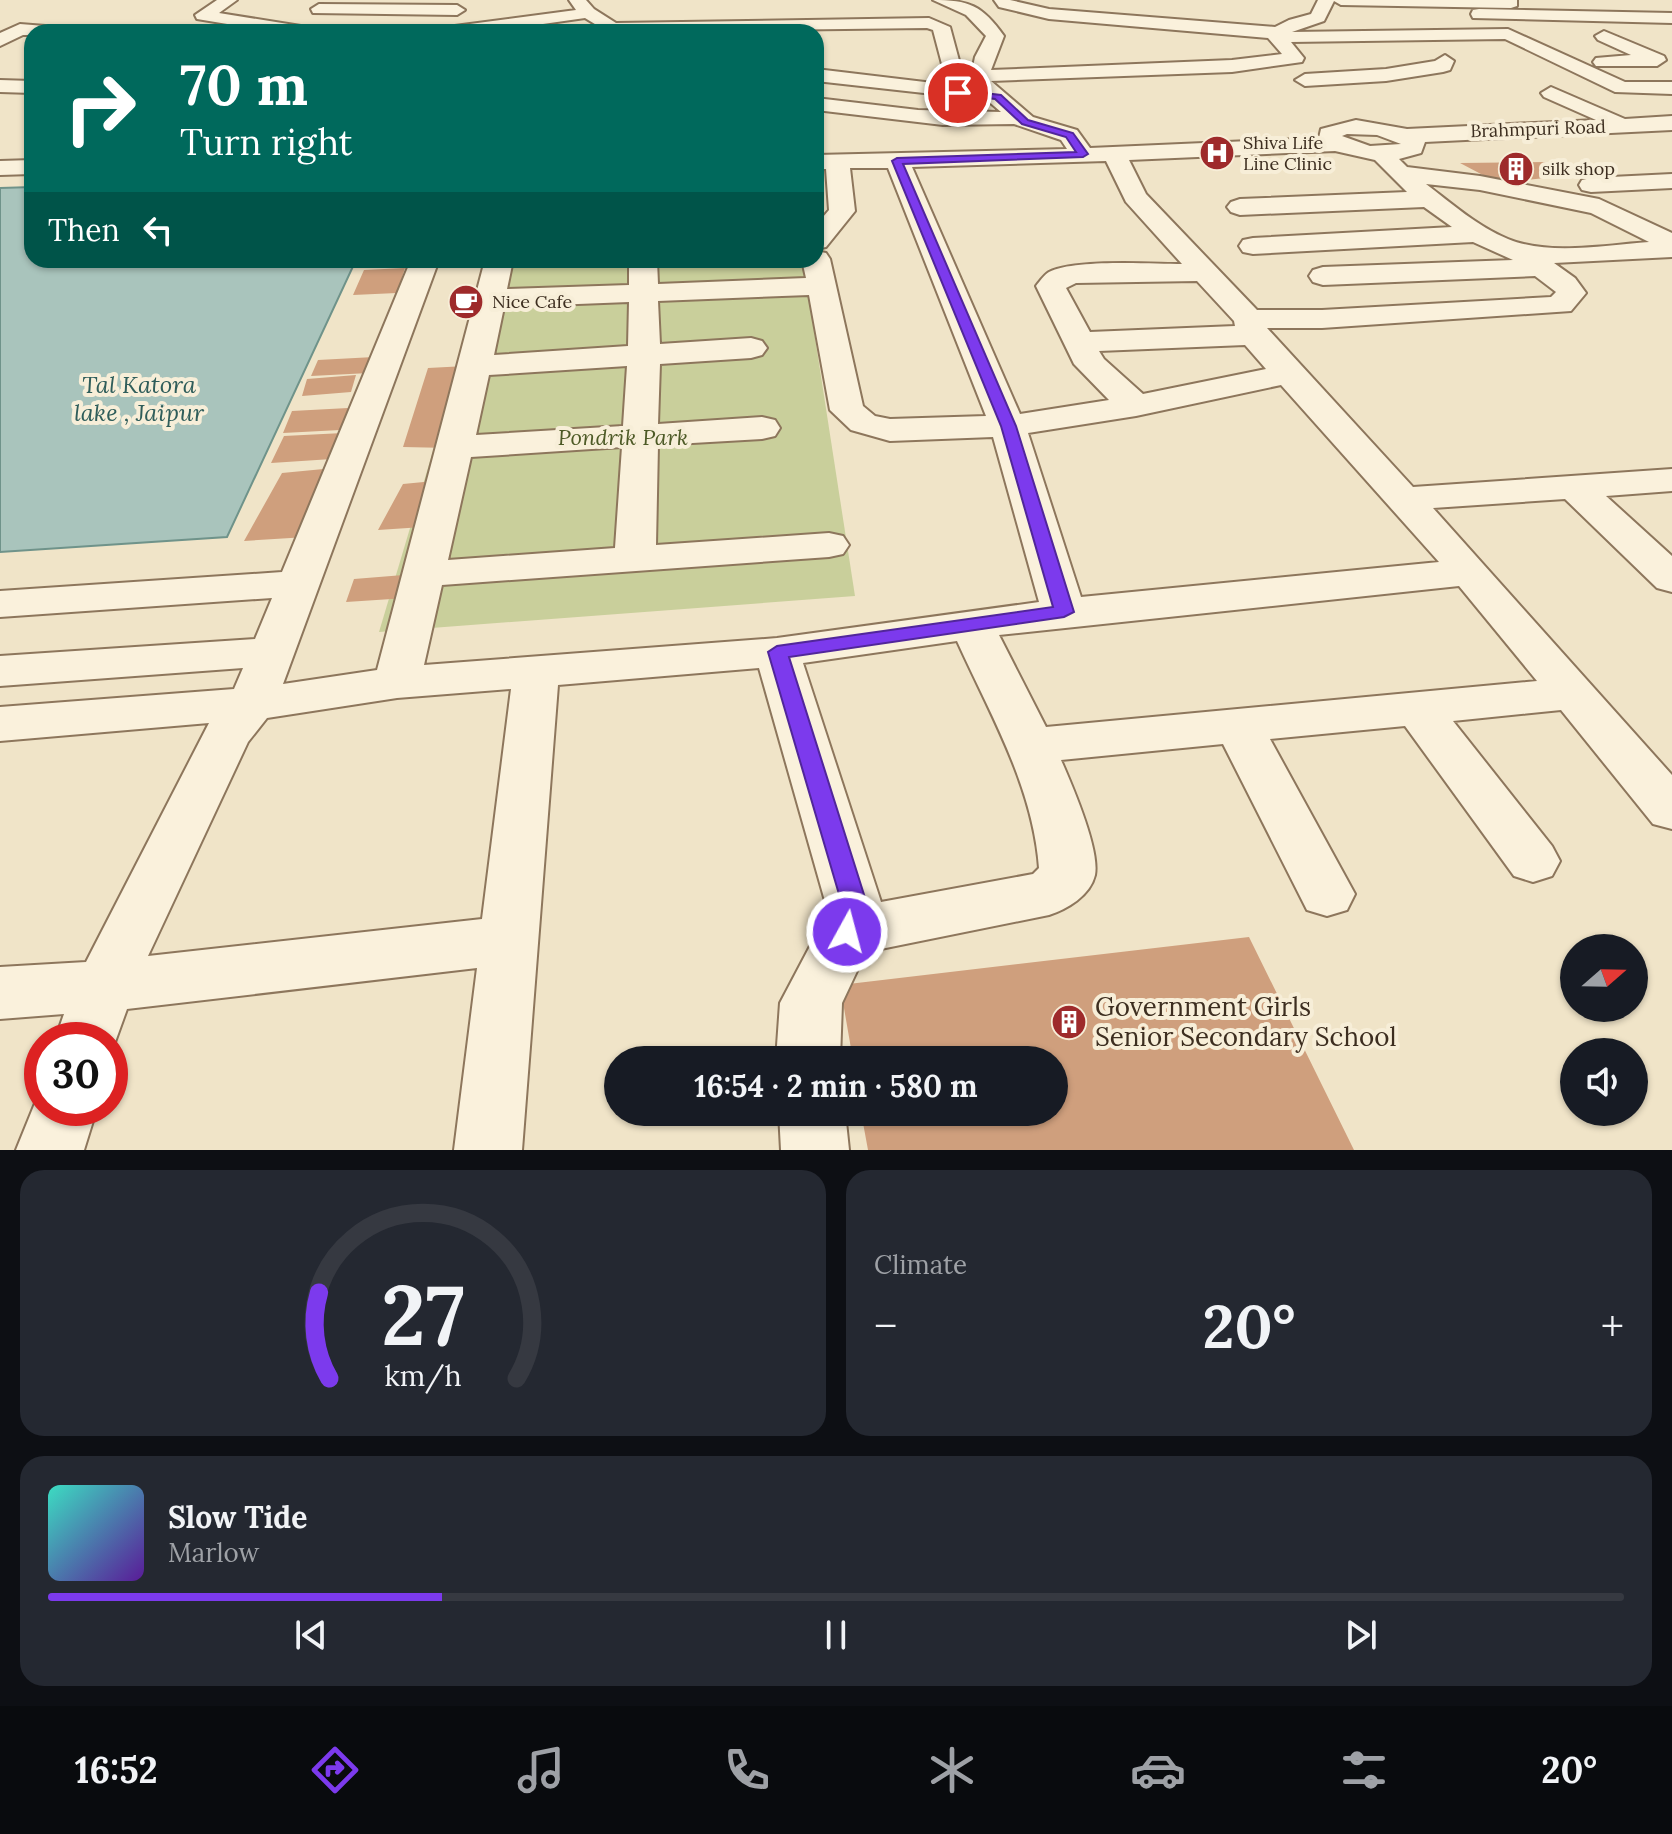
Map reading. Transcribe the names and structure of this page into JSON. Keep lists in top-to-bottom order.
{
  "streets": {
    "street": ["Brahmpuri Road"]
  },
  "water": ["Tal Katora lake , Jaipur"],
  "parks": ["Pondrik Park"],
  "places": {
    "hospital": ["Shiva Life Line Clinic"],
    "building": ["silk shop", "Government Girls Senior Secondary School"],
    "cafe": ["Nice Cafe"]
  },
  "north": "right",
  "page": {
    "turn": ["70 m", "Turn right"],
    "then": "Then",
    "limit": "30",
    "trip": "16:54 · 2 min · 580 m",
    "tile": "Climate",
    "heat": ["−", "20°", "+"],
    "song": ["Slow Tide", "Marlow"],
    "tabs": ["16:52", "20°"],
    "gauge": ["27", "km/h"]
  }
}
